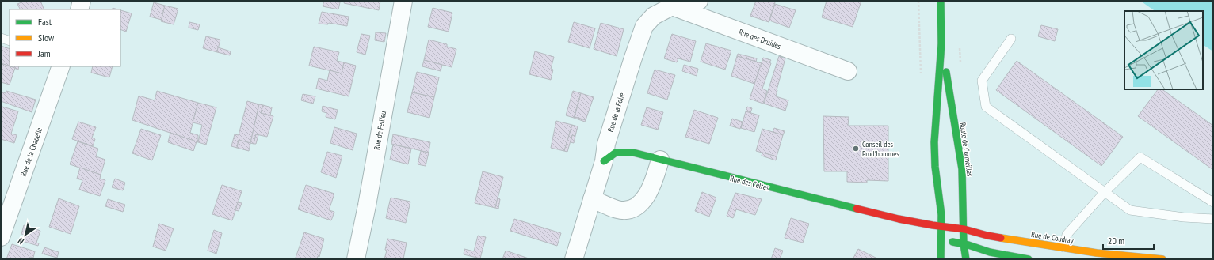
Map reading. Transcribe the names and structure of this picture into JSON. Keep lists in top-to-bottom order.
{
  "streets": {
    "street": [
      "Rue des Druides",
      "Rue de la Folie",
      "Rue de Felifeu",
      "Route de Cormeilles",
      "Rue de la Chapelle",
      "Rue des Celtes",
      "Rue de Coudray"
    ]
  },
  "crossings": [
    ["Rue des Druides", "Rue de la Folie"],
    ["Rue de la Folie", "Rue des Celtes"],
    ["Route de Cormeilles", "Rue des Celtes"],
    ["Route de Cormeilles", "Rue de Coudray"],
    ["Rue des Celtes", "Rue de Coudray"]
  ],
  "places": ["Conseil des Prud'hommes"],
  "legend": ["Fast", "Slow", "Jam"],
  "scale_bar": "20 m",
  "north": "bottom left"
}
